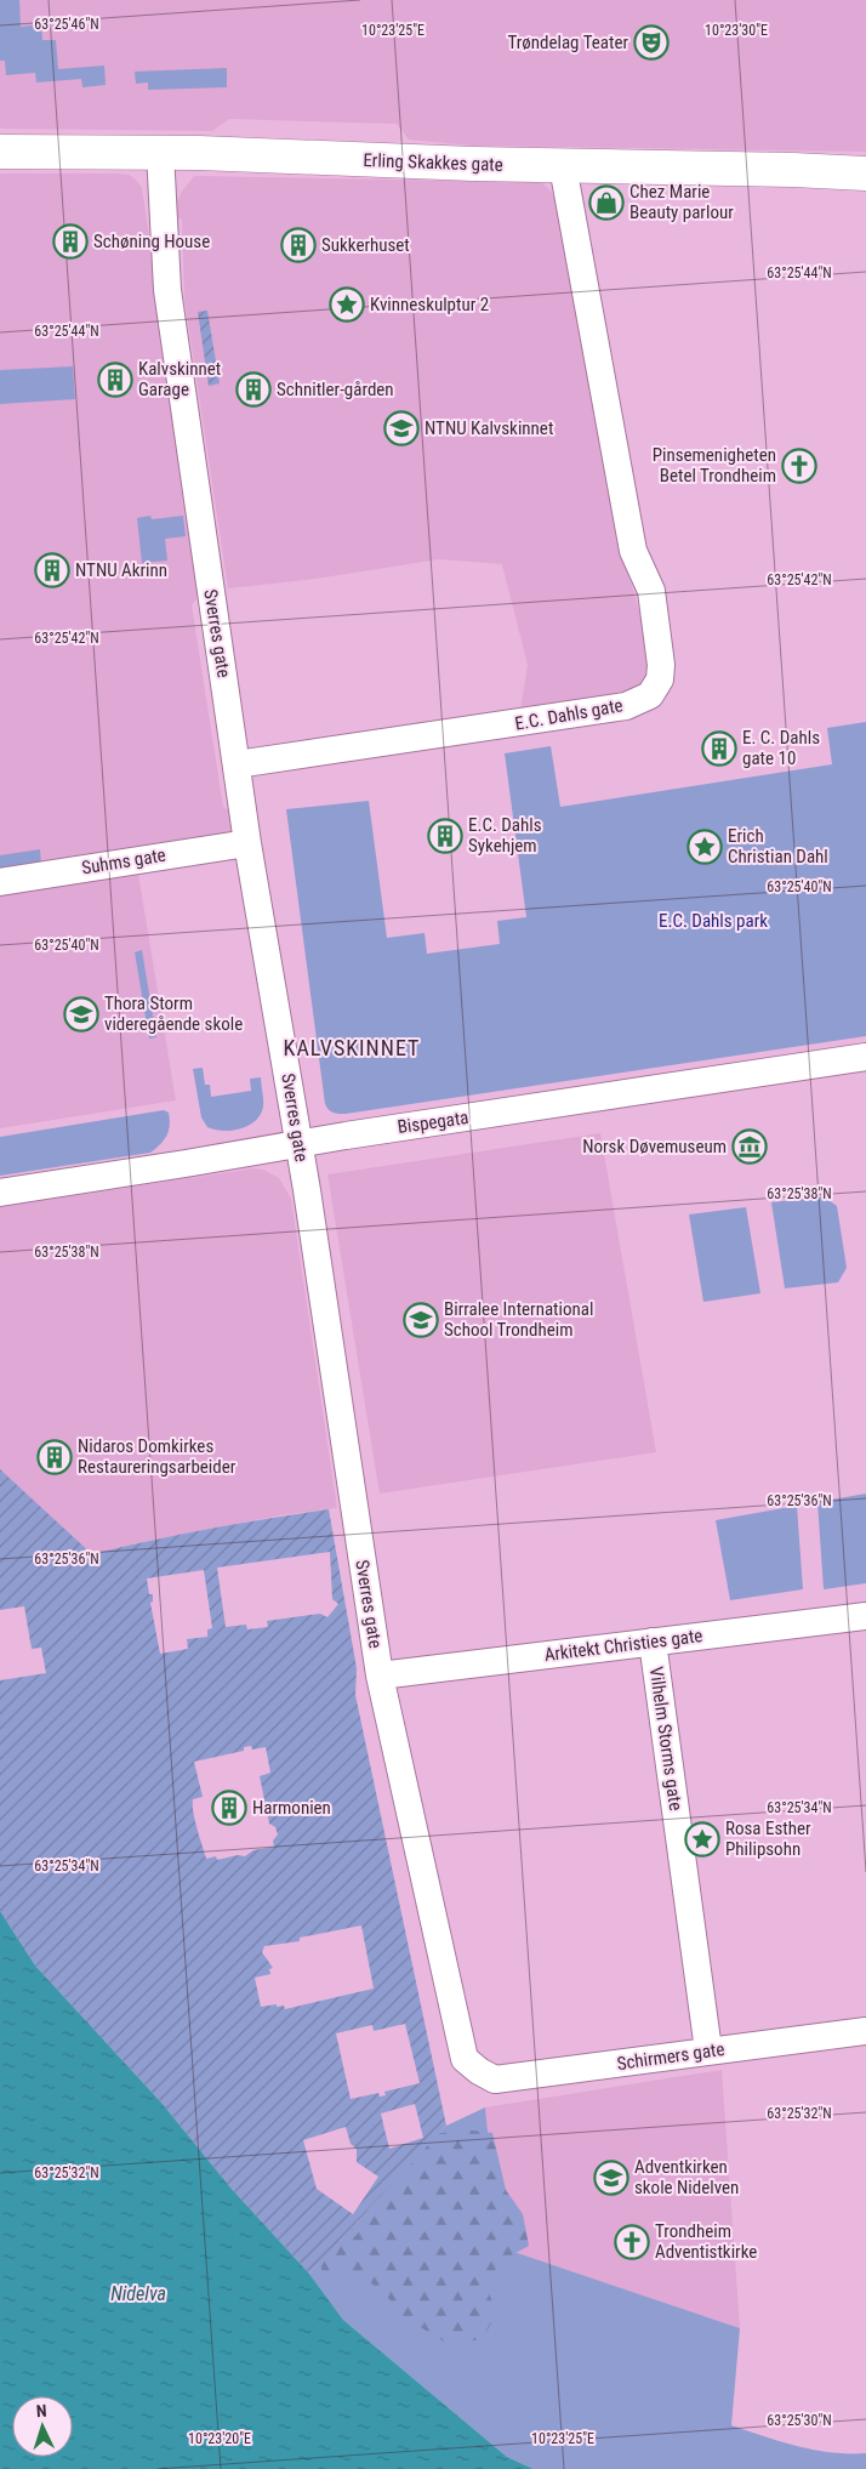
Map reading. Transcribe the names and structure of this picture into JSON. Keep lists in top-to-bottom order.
{
  "streets": {
    "street": [
      "Erling Skakkes gate",
      "Sverres gate",
      "E.C. Dahls gate",
      "Suhms gate",
      "Bispegata",
      "Arkitekt Christies gate",
      "Vilhelm Storms gate",
      "Schirmers gate"
    ]
  },
  "crossings": [
    ["Erling Skakkes gate", "Sverres gate"],
    ["Erling Skakkes gate", "E.C. Dahls gate"],
    ["Sverres gate", "E.C. Dahls gate"],
    ["Sverres gate", "Suhms gate"],
    ["Sverres gate", "Bispegata"],
    ["Sverres gate", "Arkitekt Christies gate"],
    ["Sverres gate", "Schirmers gate"],
    ["Arkitekt Christies gate", "Vilhelm Storms gate"],
    ["Vilhelm Storms gate", "Schirmers gate"]
  ],
  "districts": ["KALVSKINNET"],
  "water": ["Nidelva"],
  "parks": ["E.C. Dahls park"],
  "places": {
    "theatre": ["Trøndelag Teater"],
    "shop": ["Chez Marie Beauty parlour"],
    "building": [
      "Schøning House",
      "Sukkerhuset",
      "Kalvskinnet Garage",
      "Schnitler-gården",
      "NTNU Akrinn",
      "E. C. Dahls gate 10",
      "E.C. Dahls Sykehjem",
      "Nidaros Domkirkes Restaureringsarbeider",
      "Harmonien"
    ],
    "place": ["Kvinneskulptur 2", "Erich Christian Dahl", "Rosa Esther Philipsohn"],
    "school or university": [
      "NTNU Kalvskinnet",
      "Thora Storm videregående skole",
      "Birralee International School Trondheim",
      "Adventkirken skole Nidelven"
    ],
    "church": ["Pinsemenigheten Betel Trondheim", "Trondheim Adventistkirke"],
    "museum": ["Norsk Døvemuseum"]
  },
  "north": "top",
  "coordinates": [
    "63°25'46\"N",
    "10°23'25\"E",
    "10°23'30\"E",
    "63°25'44\"N",
    "63°25'42\"N",
    "63°25'40\"N",
    "63°25'38\"N",
    "63°25'36\"N",
    "63°25'34\"N",
    "63°25'32\"N",
    "63°25'30\"N",
    "10°23'20\"E"
  ]
}
